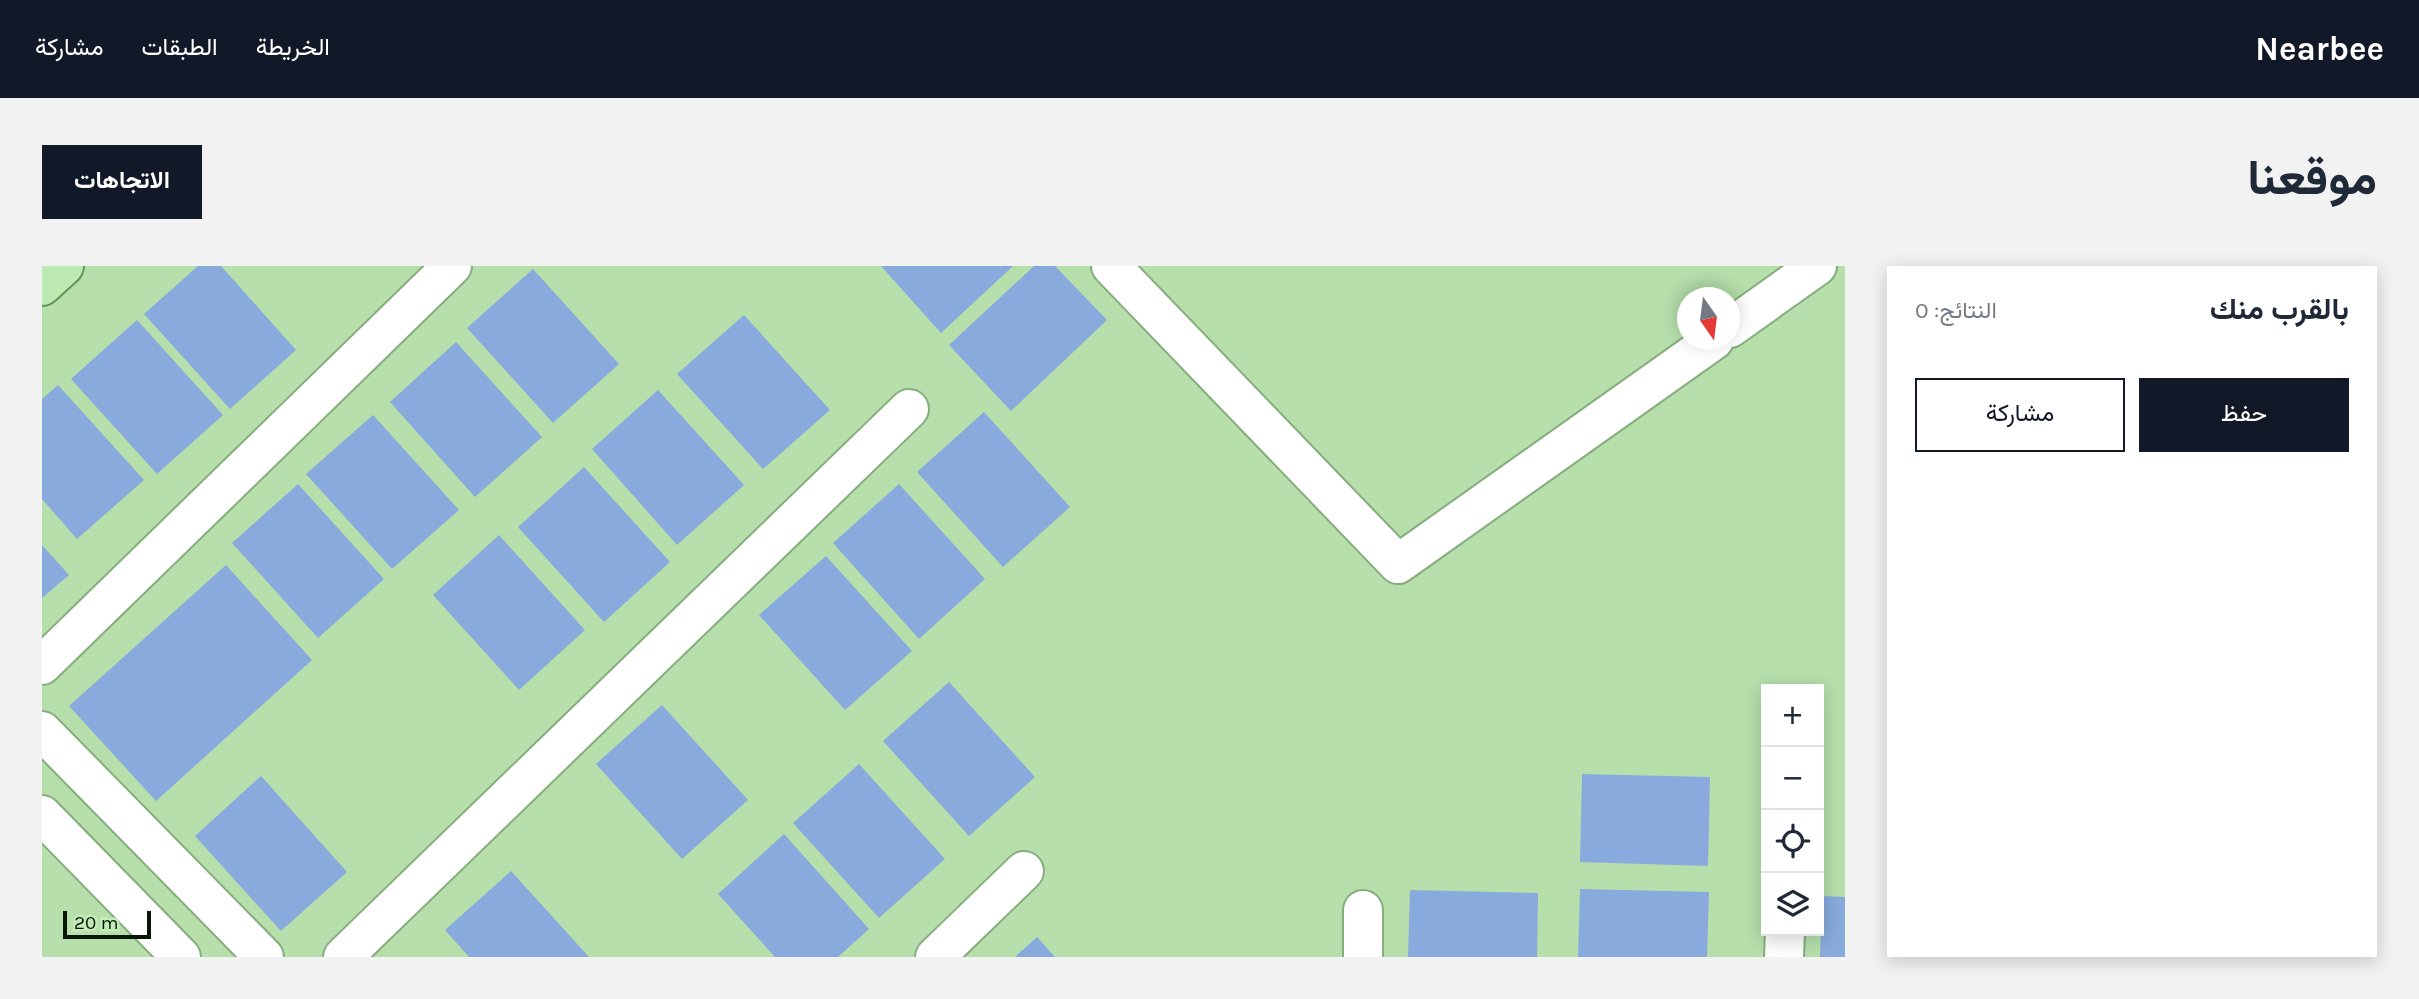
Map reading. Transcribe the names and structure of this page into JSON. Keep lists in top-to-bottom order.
{
  "scale_bar": "20 m",
  "north": "bottom",
  "page": {
    "header": "Nearbee",
    "nav": ["الخريطة", "الطبقات", "مشاركة"],
    "title": "موقعنا",
    "buttons": [
      "الاتجاهات",
      ["حفظ", "مشاركة"]
    ],
    "heading": ["بالقرب منك", "النتائج: 0"],
    "map_buttons": ["+", "−"],
    "scale": "20 m"
  }
}
